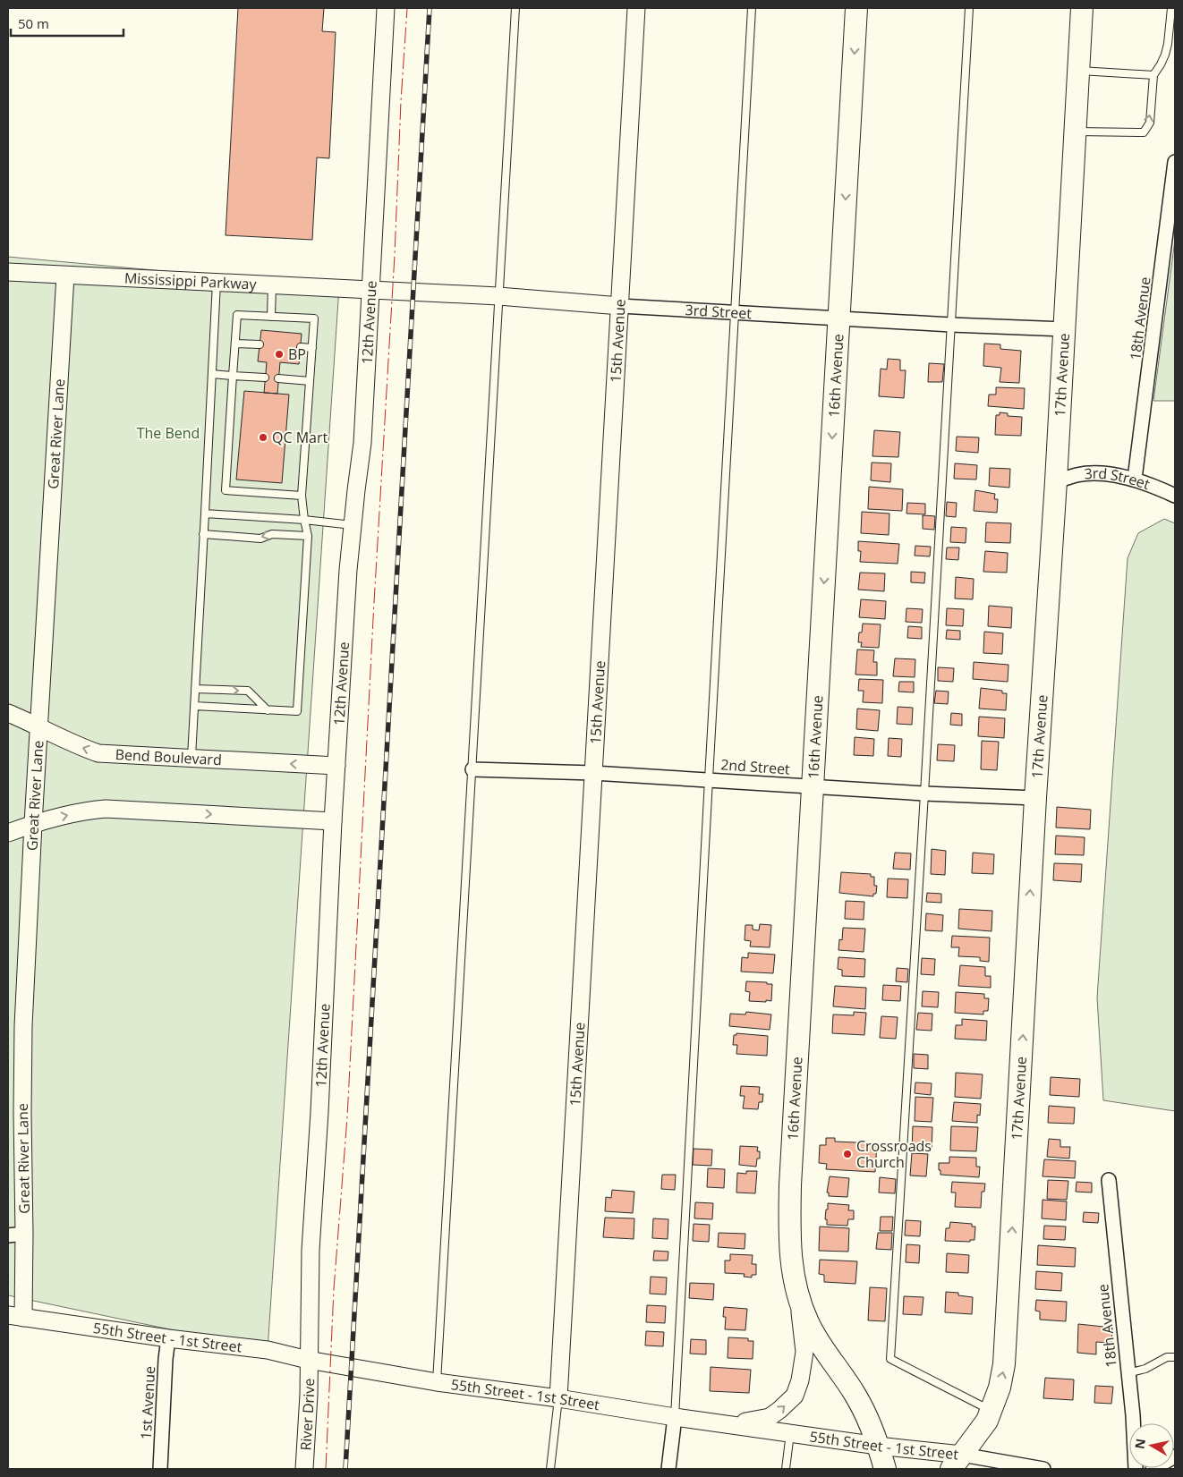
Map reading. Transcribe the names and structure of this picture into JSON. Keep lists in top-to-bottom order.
{
  "streets": {
    "main road": ["17th Avenue", "16th Avenue"],
    "street": [
      "Mississippi Parkway",
      "3rd Street",
      "18th Avenue",
      "12th Avenue",
      "15th Avenue",
      "Great River Lane",
      "Bend Boulevard",
      "2nd Street",
      "55th Street - 1st Street",
      "1st Avenue",
      "River Drive"
    ]
  },
  "crossings": [
    ["Mississippi Parkway", "3rd Street"],
    ["Mississippi Parkway", "12th Avenue"],
    ["Mississippi Parkway", "Great River Lane"],
    ["3rd Street", "18th Avenue"],
    ["3rd Street", "12th Avenue"],
    ["3rd Street", "15th Avenue"],
    ["3rd Street", "17th Avenue"],
    ["3rd Street", "16th Avenue"],
    ["12th Avenue", "Bend Boulevard"],
    ["12th Avenue", "55th Street - 1st Street"],
    ["12th Avenue", "River Drive"],
    ["15th Avenue", "2nd Street"],
    ["15th Avenue", "55th Street - 1st Street"],
    ["17th Avenue", "2nd Street"],
    ["17th Avenue", "55th Street - 1st Street"],
    ["16th Avenue", "2nd Street"],
    ["16th Avenue", "55th Street - 1st Street"],
    ["Great River Lane", "Bend Boulevard"],
    ["Great River Lane", "55th Street - 1st Street"],
    ["55th Street - 1st Street", "1st Avenue"],
    ["55th Street - 1st Street", "River Drive"]
  ],
  "one_way": ["17th Avenue", "16th Avenue"],
  "parks": ["The Bend"],
  "places": ["BP", "QC Mart", "Crossroads Church"],
  "scale_bar": "50 m",
  "north": "left"
}
